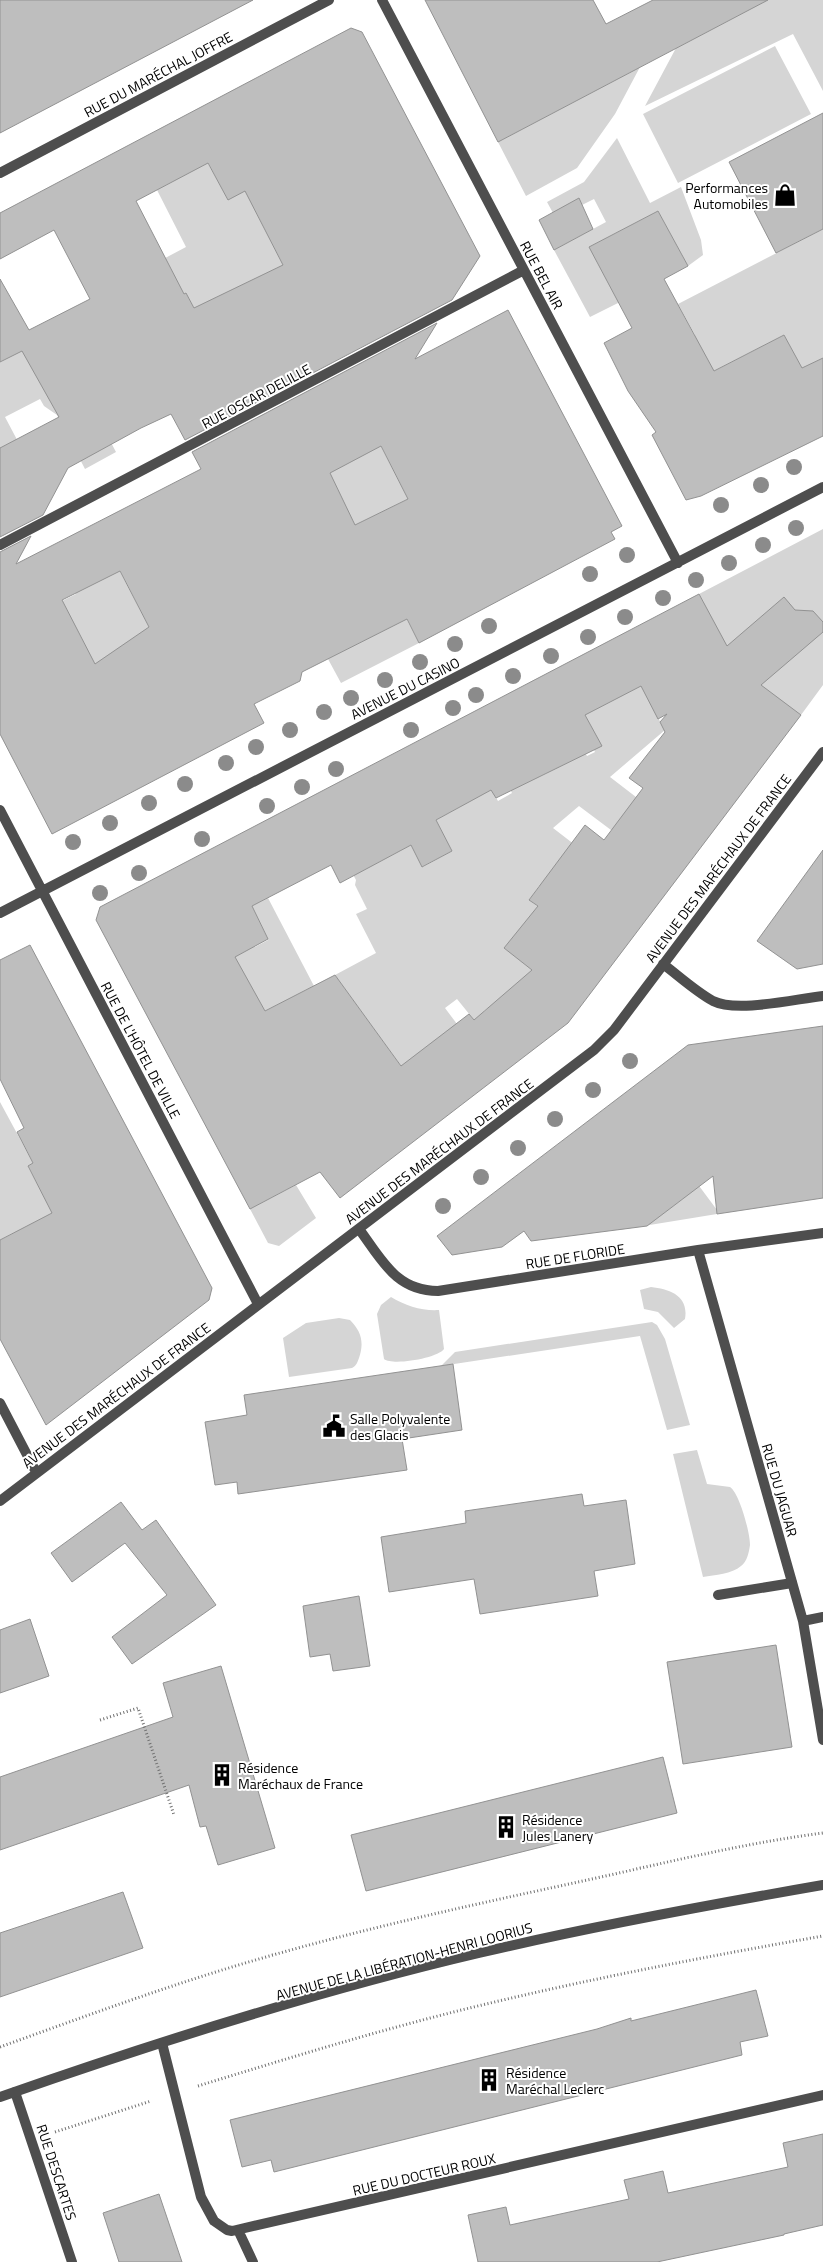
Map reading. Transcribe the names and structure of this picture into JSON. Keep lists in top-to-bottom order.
{
  "streets": {
    "street": [
      "RUE DU MARÉCHAL JOFFRE",
      "RUE BEL AIR",
      "RUE OSCAR DELILLE",
      "AVENUE DU CASINO",
      "AVENUE DES MARÉCHAUX DE FRANCE",
      "RUE DE L'HÔTEL DE VILLE",
      "RUE DE FLORIDE",
      "RUE DU JAGUAR",
      "AVENUE DE LA LIBÉRATION-HENRI LOORIUS",
      "RUE DESCARTES",
      "RUE DU DOCTEUR ROUX"
    ]
  },
  "crossings": [
    ["RUE BEL AIR", "RUE OSCAR DELILLE"],
    ["RUE BEL AIR", "AVENUE DU CASINO"],
    ["AVENUE DU CASINO", "RUE DE L'HÔTEL DE VILLE"],
    ["AVENUE DES MARÉCHAUX DE FRANCE", "RUE DE L'HÔTEL DE VILLE"],
    ["AVENUE DES MARÉCHAUX DE FRANCE", "RUE DE FLORIDE"],
    ["RUE DE FLORIDE", "RUE DU JAGUAR"],
    ["AVENUE DE LA LIBÉRATION-HENRI LOORIUS", "RUE DESCARTES"]
  ],
  "places": {
    "shop": ["Performances Automobiles"],
    "public building": ["Salle Polyvalente des Glacis"],
    "building": ["Résidence Maréchaux de France", "Résidence Jules Lanery", "Résidence Maréchal Leclerc"]
  }
}
